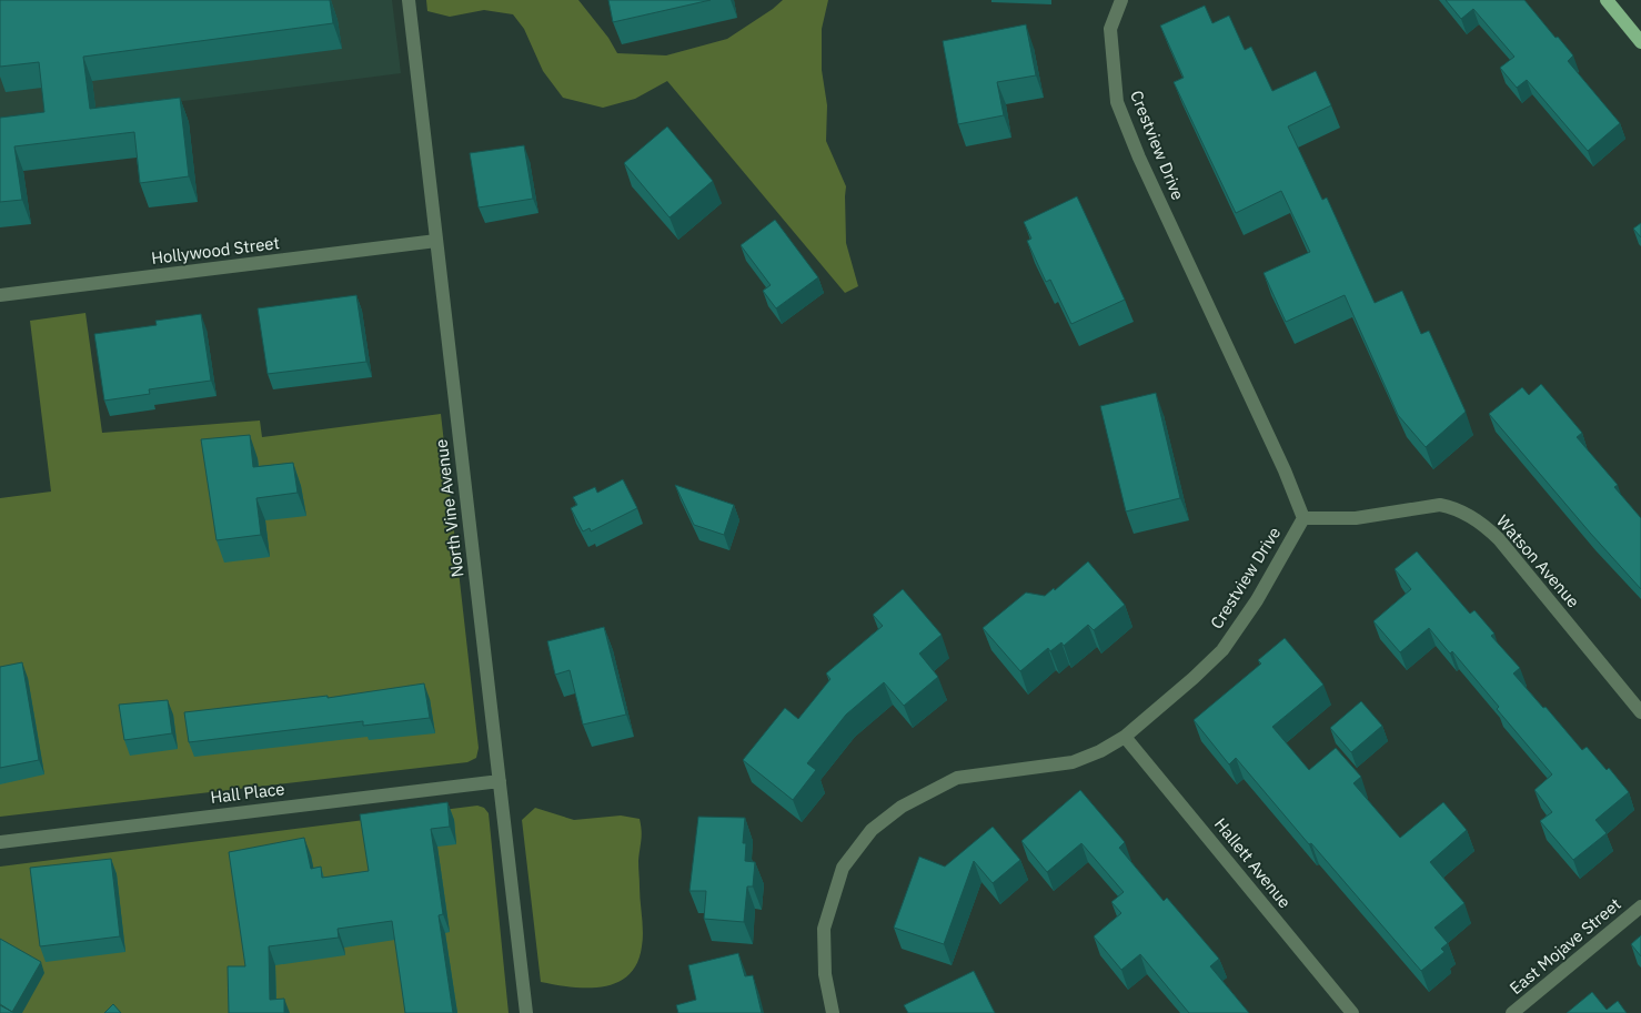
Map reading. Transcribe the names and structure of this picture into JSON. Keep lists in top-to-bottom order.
{
  "streets": {
    "street": [
      "Crestview Drive",
      "Hollywood Street",
      "North Vine Avenue",
      "Watson Avenue",
      "Hall Place",
      "Hallett Avenue",
      "East Mojave Street"
    ]
  },
  "crossings": [
    ["Crestview Drive", "Watson Avenue"],
    ["Crestview Drive", "Hallett Avenue"],
    ["Hollywood Street", "North Vine Avenue"],
    ["North Vine Avenue", "Hall Place"]
  ]
}
